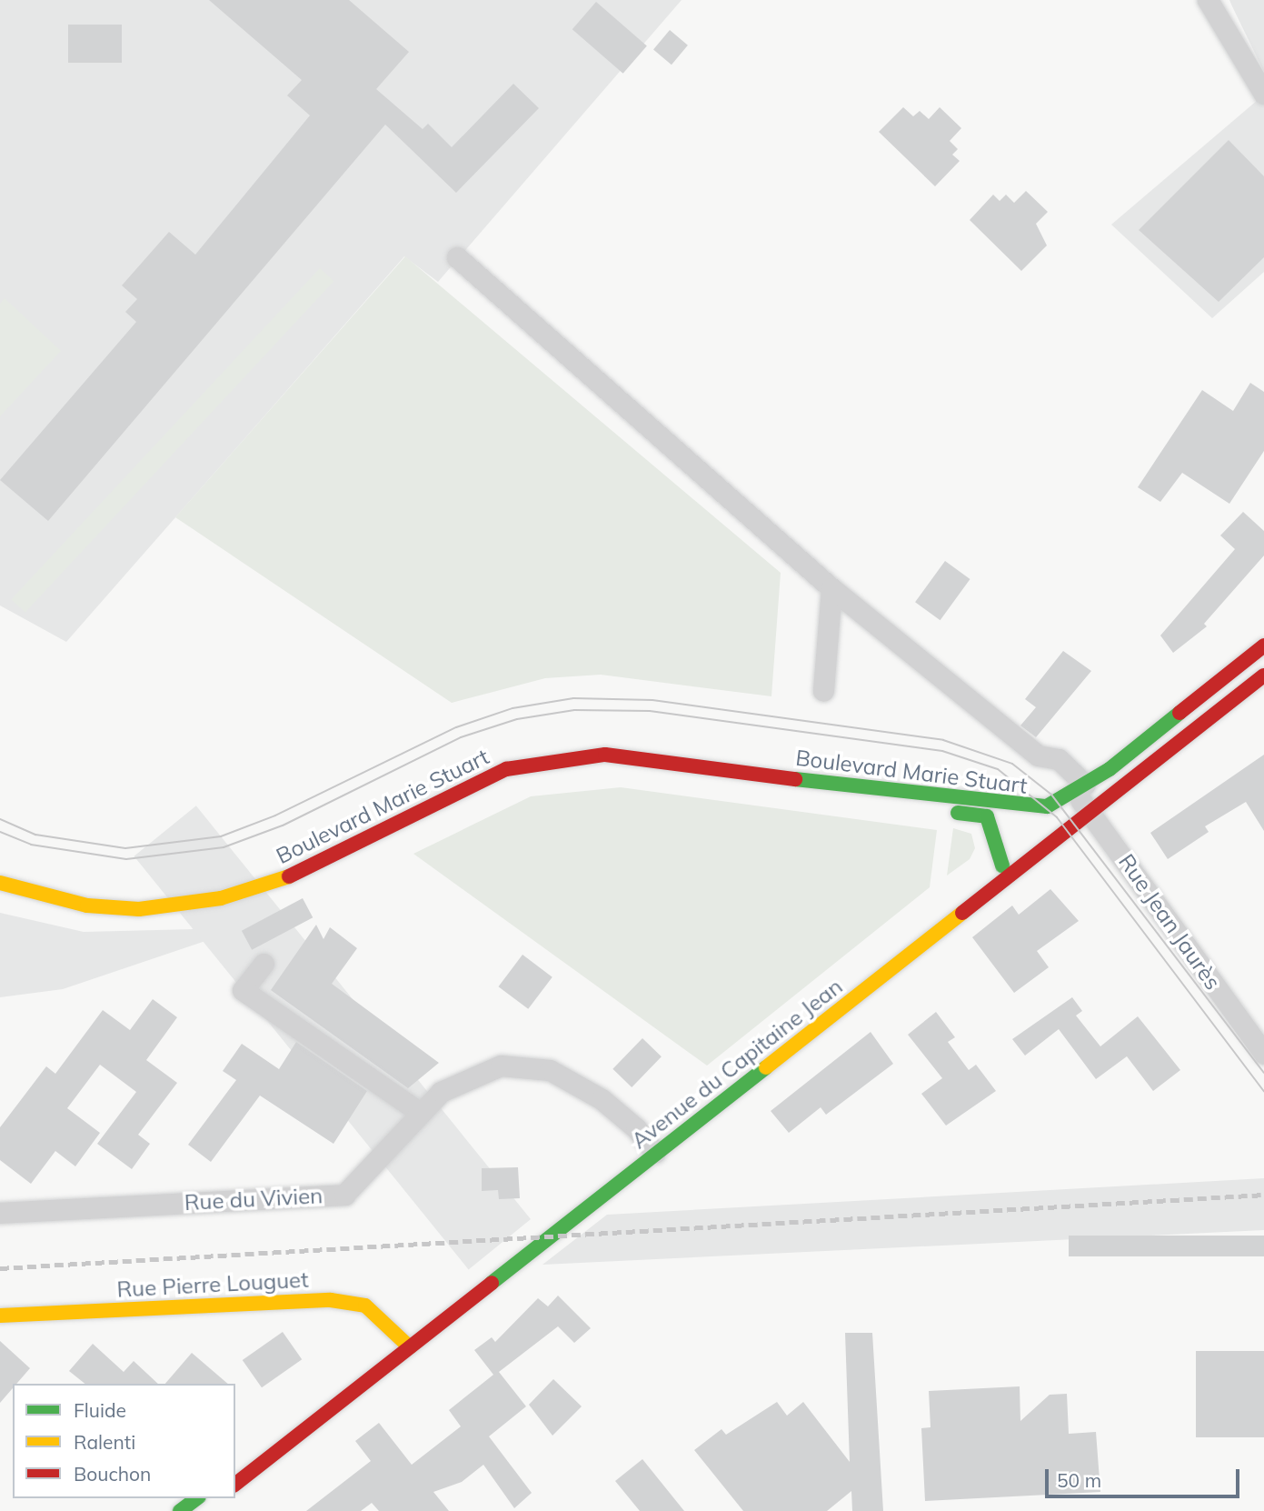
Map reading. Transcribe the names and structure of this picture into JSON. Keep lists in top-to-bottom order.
{
  "streets": {
    "main road": ["Boulevard Marie Stuart", "Avenue du Capitaine Jean", "Rue Pierre Louguet"],
    "street": ["Rue Jean Jaurès", "Rue du Vivien"]
  },
  "crossings": [
    ["Boulevard Marie Stuart", "Avenue du Capitaine Jean"],
    ["Rue Jean Jaurès", "Avenue du Capitaine Jean"],
    ["Avenue du Capitaine Jean", "Rue du Vivien"],
    ["Avenue du Capitaine Jean", "Rue Pierre Louguet"]
  ],
  "legend": ["Fluide", "Ralenti", "Bouchon"],
  "scale_bar": "50 m"
}
